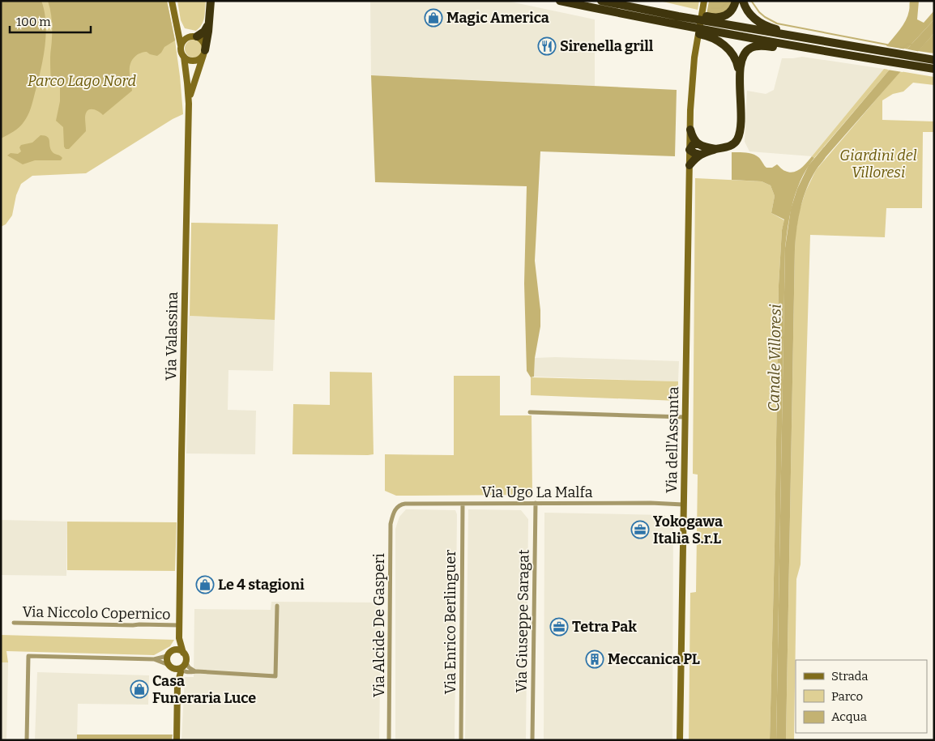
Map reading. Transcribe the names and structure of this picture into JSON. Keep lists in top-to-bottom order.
{
  "streets": {
    "street": [
      "Via Valassina",
      "Via dell'Assunta",
      "Via Ugo La Malfa",
      "Via Niccolo Copernico",
      "Via Giuseppe Saragat",
      "Via Enrico Berlinguer",
      "Via Alcide De Gasperi"
    ]
  },
  "crossings": [
    ["Via Valassina", "Via Niccolo Copernico"],
    ["Via dell'Assunta", "Via Ugo La Malfa"],
    ["Via Ugo La Malfa", "Via Giuseppe Saragat"],
    ["Via Ugo La Malfa", "Via Enrico Berlinguer"],
    ["Via Ugo La Malfa", "Via Alcide De Gasperi"]
  ],
  "water": ["Canale Villoresi"],
  "parks": ["Parco Lago Nord", "Giardini del Villoresi"],
  "places": {
    "shop": ["Magic America", "Le 4 stagioni", "Casa Funeraria Luce"],
    "restaurant": ["Sirenella grill"],
    "office": ["Yokogawa Italia S.r.L", "Tetra Pak"],
    "building": ["Meccanica PL"]
  },
  "legend": ["Strada", "Parco", "Acqua"],
  "scale_bar": "100 m"
}
